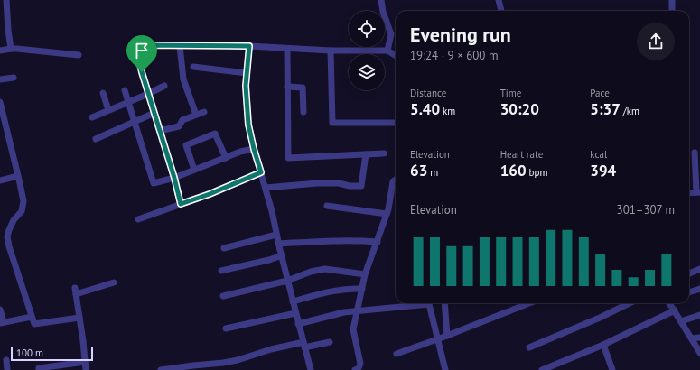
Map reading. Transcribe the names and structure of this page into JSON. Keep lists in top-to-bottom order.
{
  "scale_bar": "100 m",
  "page": {
    "heading": ["Evening run", "19:24 · 9 × 600 m"],
    "stats": [
      ["Distance", "5.40 km"],
      ["Time", "30:20"],
      ["Pace", "5:37 /km"],
      ["Elevation", "63 m"],
      ["Heart rate", "160 bpm"],
      ["kcal", "394"]
    ],
    "chart": ["Elevation", "301–307 m"],
    "scale": "100 m"
  }
}
